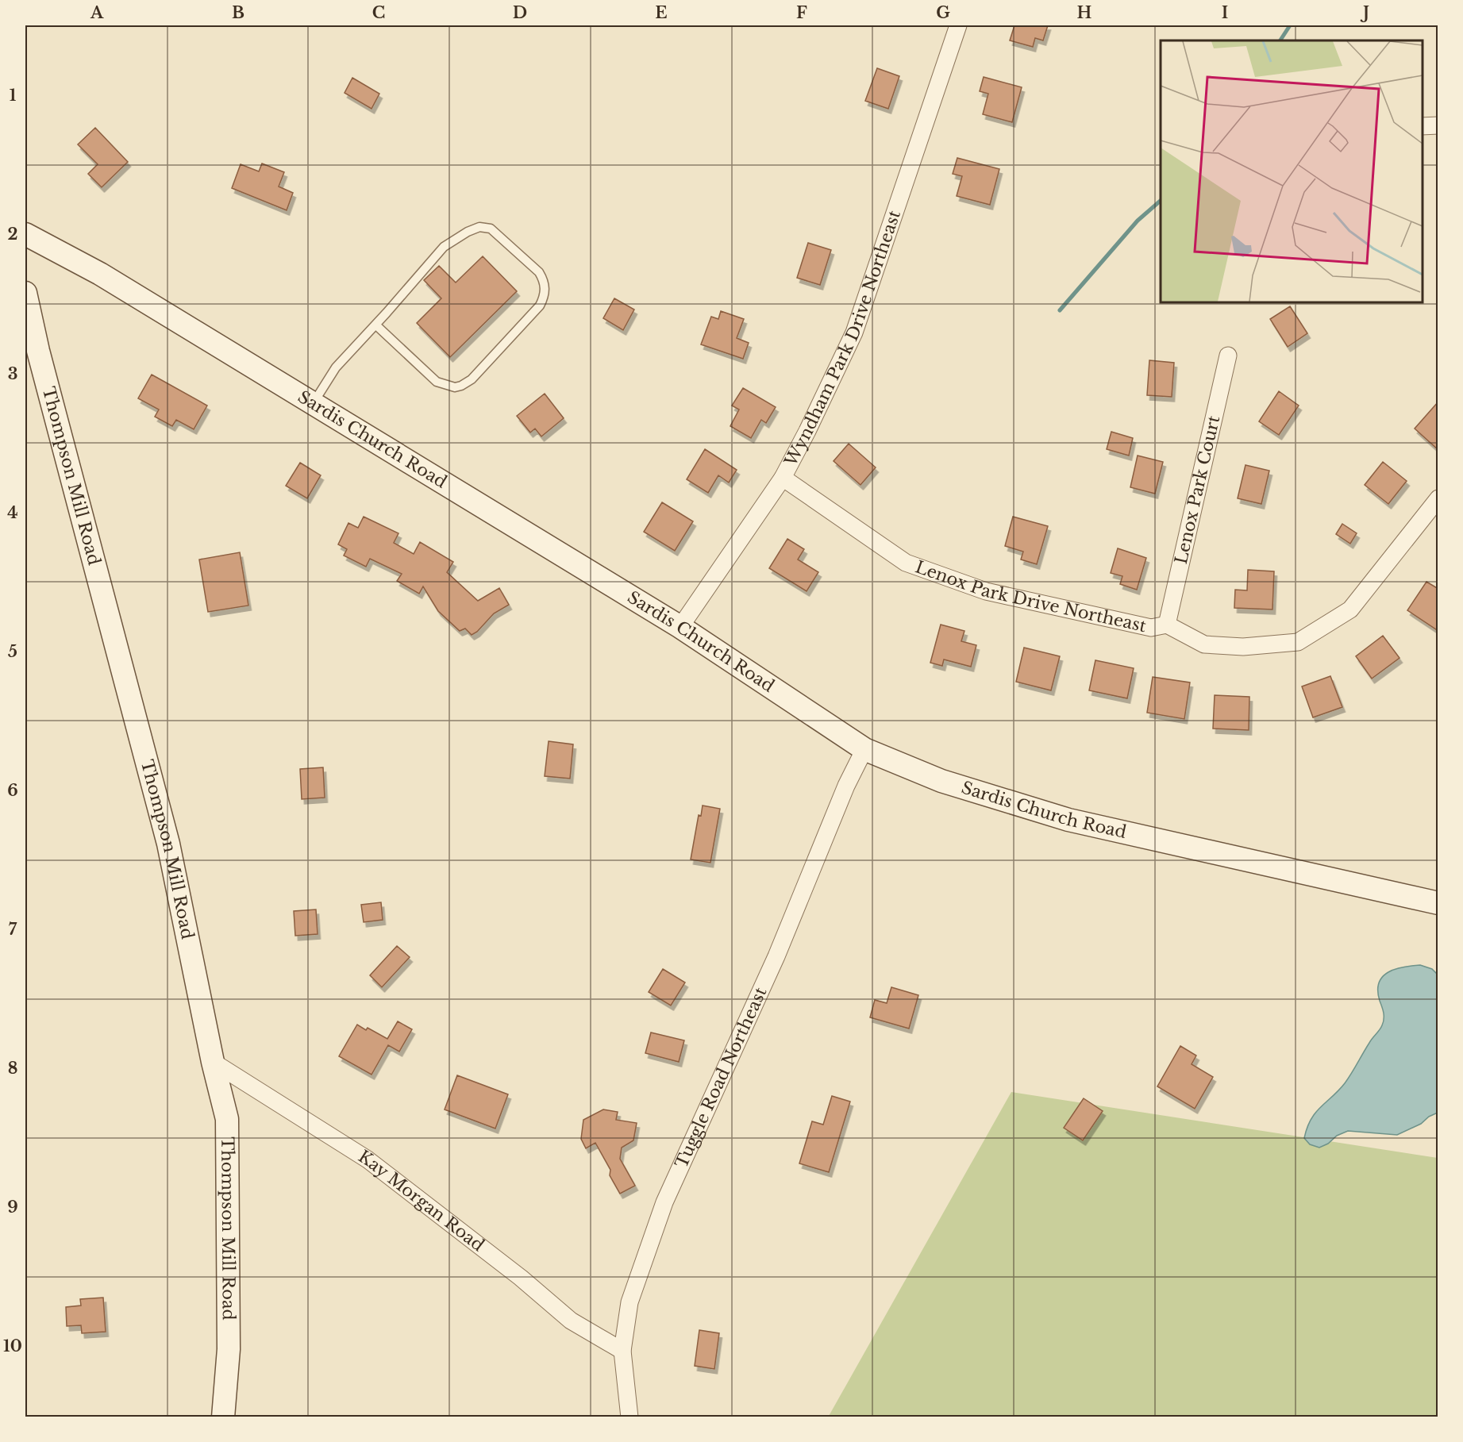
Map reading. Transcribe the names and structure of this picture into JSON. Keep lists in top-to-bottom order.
{
  "streets": {
    "street": [
      "Wyndham Park Drive Northeast",
      "Sardis Church Road",
      "Thompson Mill Road",
      "Lenox Park Court",
      "Lenox Park Drive Northeast",
      "Tuggle Road Northeast",
      "Kay Morgan Road"
    ]
  },
  "crossings": [
    ["Wyndham Park Drive Northeast", "Sardis Church Road"],
    ["Wyndham Park Drive Northeast", "Lenox Park Drive Northeast"],
    ["Sardis Church Road", "Tuggle Road Northeast"],
    ["Thompson Mill Road", "Kay Morgan Road"],
    ["Lenox Park Court", "Lenox Park Drive Northeast"],
    ["Tuggle Road Northeast", "Kay Morgan Road"]
  ],
  "grid": {
    "columns": [
      "A",
      "B",
      "C",
      "D",
      "E",
      "F",
      "G",
      "H",
      "I",
      "J"
    ],
    "rows": [
      "1",
      "2",
      "3",
      "4",
      "5",
      "6",
      "7",
      "8",
      "9",
      "10"
    ]
  }
}
